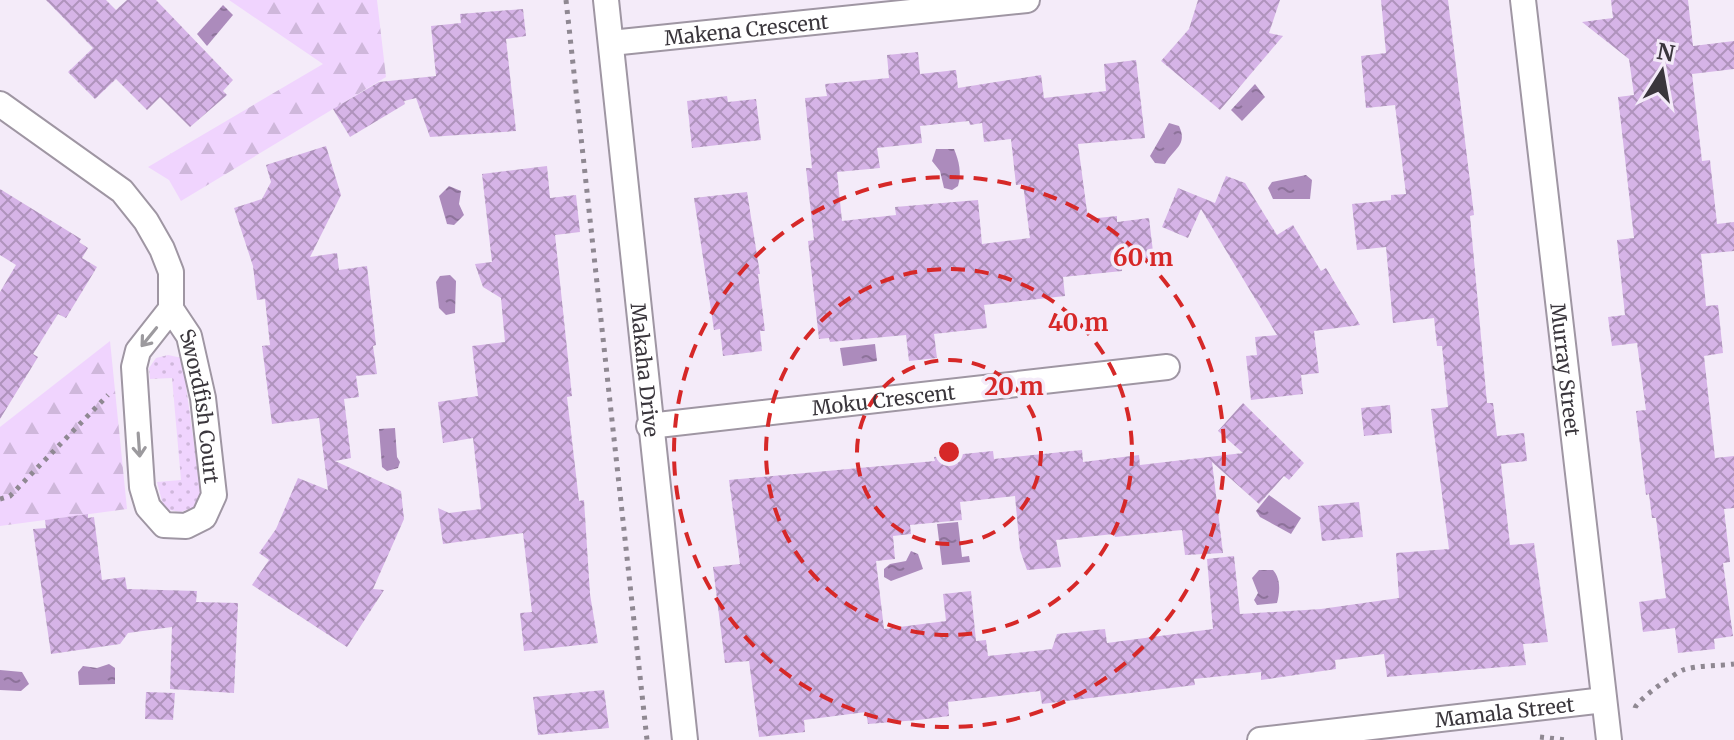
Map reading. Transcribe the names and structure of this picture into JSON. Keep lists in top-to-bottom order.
{
  "streets": {
    "street": [
      "Makena Crescent",
      "Makaha Drive",
      "Murray Street",
      "Moku Crescent",
      "Swordfish Court",
      "Mamala Street"
    ]
  },
  "crossings": [
    ["Makena Crescent", "Makaha Drive"],
    ["Makaha Drive", "Moku Crescent"],
    ["Murray Street", "Mamala Street"]
  ],
  "north": "top",
  "rings": ["60 m", "40 m", "20 m"]
}
